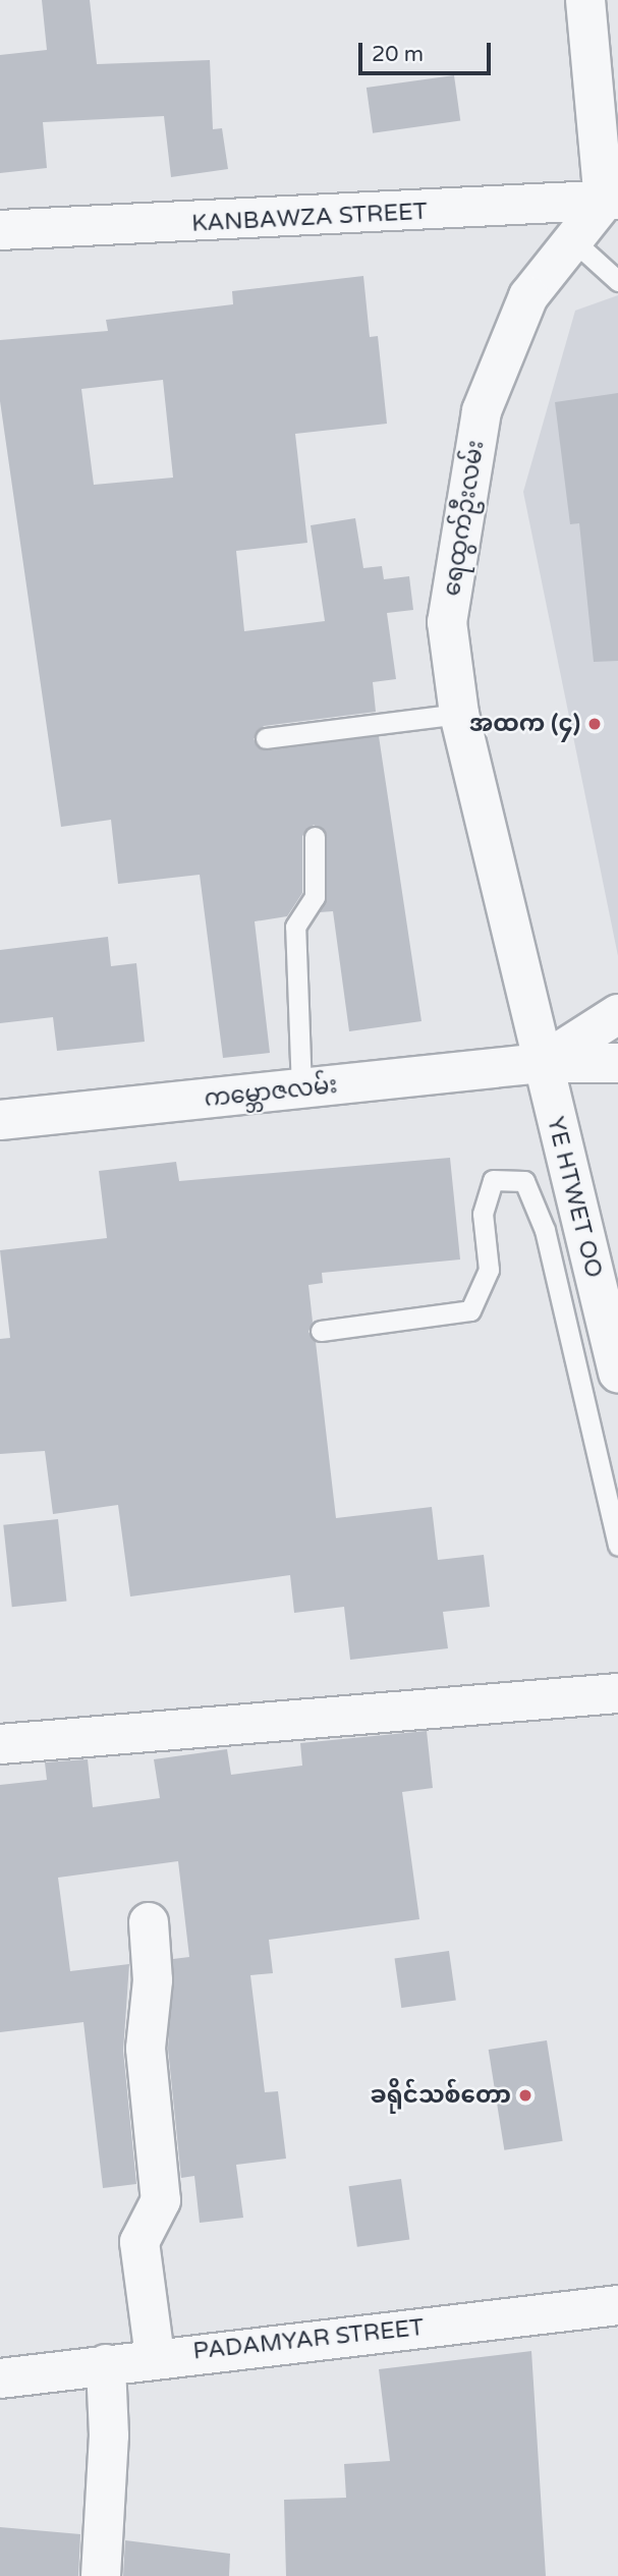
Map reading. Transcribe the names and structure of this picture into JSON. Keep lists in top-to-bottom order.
{
  "streets": {
    "street": [
      "KANBAWZA STREET",
      "ရေထွက်ဦးလမ်း",
      "ကမ္ဘောဇလမ်း",
      "YE HTWET OO",
      "PADAMYAR STREET"
    ]
  },
  "crossings": [
    ["KANBAWZA STREET", "ရေထွက်ဦးလမ်း"],
    ["ရေထွက်ဦးလမ်း", "ကမ္ဘောဇလမ်း"],
    ["ရေထွက်ဦးလမ်း", "YE HTWET OO"],
    ["ကမ္ဘောဇလမ်း", "YE HTWET OO"]
  ],
  "places": ["အထက (၄)", "ခရိုင်သစ်တော"],
  "scale_bar": "20 m"
}
